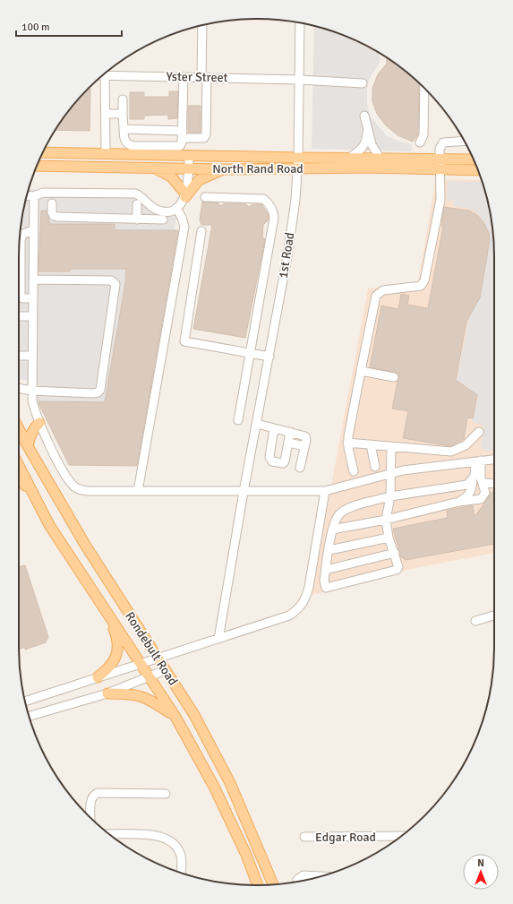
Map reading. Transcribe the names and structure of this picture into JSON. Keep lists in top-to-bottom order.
{
  "streets": {
    "main road": ["North Rand Road", "Rondebult Road"],
    "street": ["Yster Street", "1st Road", "Edgar Road"]
  },
  "crossings": [
    ["Yster Street", "1st Road"],
    ["North Rand Road", "1st Road"]
  ],
  "scale_bar": "100 m",
  "north": "top"
}
